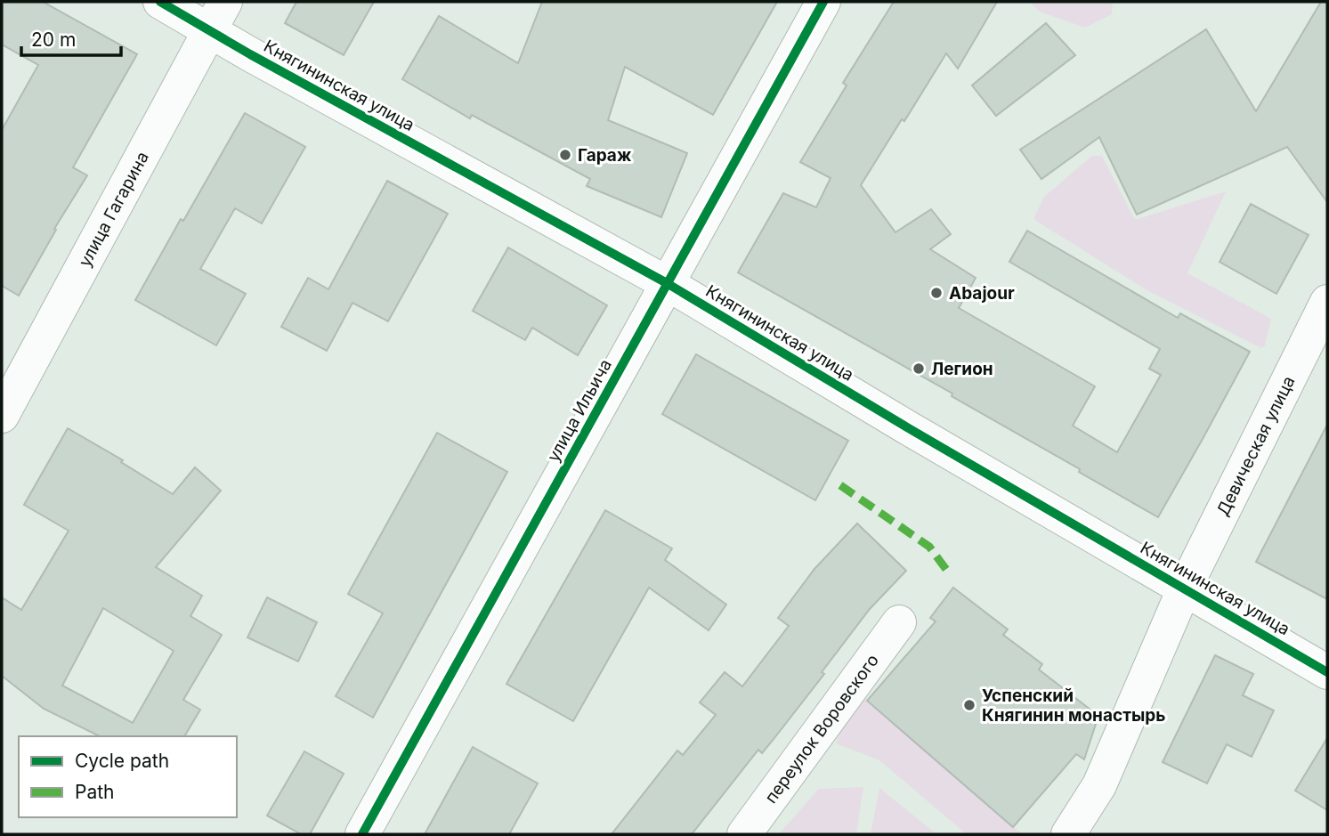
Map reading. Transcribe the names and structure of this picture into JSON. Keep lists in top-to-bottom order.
{
  "streets": {
    "street": [
      "Княгининская улица",
      "улица Гагарина",
      "улица Ильича",
      "Девическая улица",
      "переулок Воровского"
    ]
  },
  "crossings": [
    ["Княгининская улица", "улица Гагарина"],
    ["Княгининская улица", "улица Ильича"],
    ["Княгининская улица", "Девическая улица"]
  ],
  "places": [
    "Гараж",
    "Abajour",
    "Легион",
    "Успенский Княгинин монастырь"
  ],
  "legend": ["Cycle path", "Path"],
  "scale_bar": "20 m"
}
